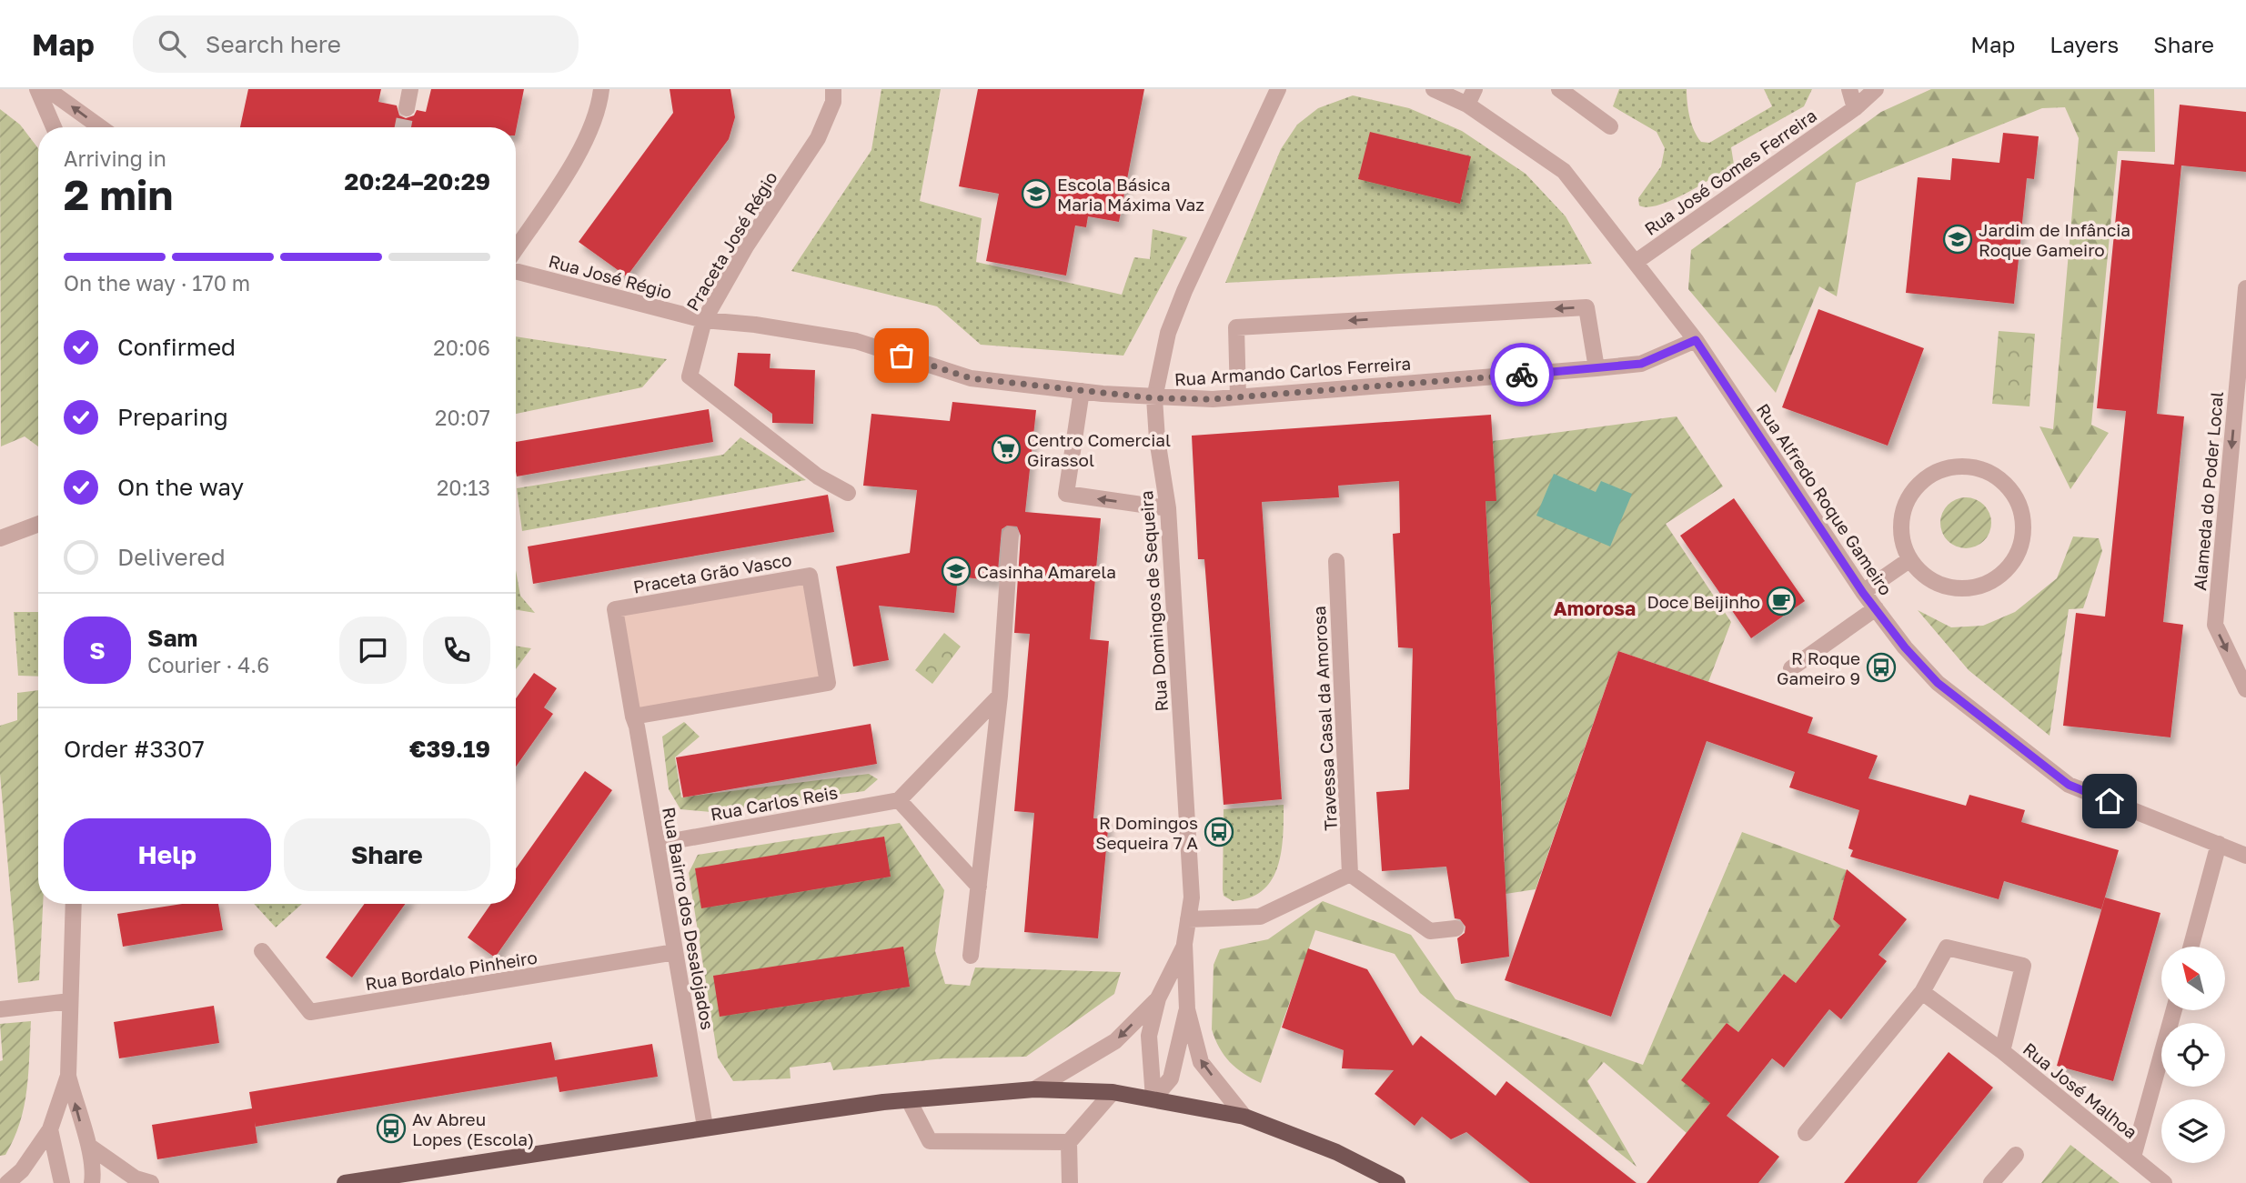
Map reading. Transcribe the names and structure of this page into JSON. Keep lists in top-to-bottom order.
{
  "streets": {
    "street": [
      "Rua José Gomes Ferreira",
      "Praceta José Régio",
      "Rua José Régio",
      "Rua Armando Carlos Ferreira",
      "Alameda do Poder Local",
      "Rua Alfredo Roque Gameiro",
      "Praceta Grão Vasco",
      "Rua Domingos de Sequeira",
      "Travessa Casal da Amorosa",
      "Rua Carlos Reis",
      "Rua Bairro dos Desalojados",
      "Rua Bordalo Pinheiro",
      "Rua José Malhoa"
    ]
  },
  "crossings": [
    ["Rua José Gomes Ferreira", "Rua Alfredo Roque Gameiro"],
    ["Praceta José Régio", "Rua José Régio"],
    ["Praceta José Régio", "Rua Armando Carlos Ferreira"],
    ["Rua José Régio", "Rua Armando Carlos Ferreira"],
    ["Rua Armando Carlos Ferreira", "Rua Alfredo Roque Gameiro"],
    ["Rua Armando Carlos Ferreira", "Rua Domingos de Sequeira"],
    ["Praceta Grão Vasco", "Rua Bairro dos Desalojados"],
    ["Rua Carlos Reis", "Rua Bairro dos Desalojados"],
    ["Rua Bairro dos Desalojados", "Rua Bordalo Pinheiro"]
  ],
  "one_way": ["Alameda do Poder Local"],
  "districts": ["Amorosa"],
  "places": {
    "school or university": ["Escola Básica Maria Máxima Vaz", "Jardim de Infância Roque Gameiro", "Casinha Amarela"],
    "supermarket": ["Centro Comercial Girassol"],
    "cafe": ["Doce Beijinho"],
    "bus stop": ["R Roque Gameiro 9", "R Domingos Sequeira 7 A", "Av Abreu Lopes (Escola)"]
  },
  "north": "top left",
  "page": {
    "header": "Map",
    "search": "Search here",
    "nav": ["Map", "Layers", "Share"],
    "heading": ["2 min", "Arriving in", "20:24–20:29"],
    "panel": [
      "Sam",
      "Courier · 4.6",
      "Order #3307",
      "€39.19"
    ],
    "bar": "On the way · 170 m",
    "list": [
      ["Confirmed", "20:06"],
      ["Preparing", "20:07"],
      ["On the way", "20:13"],
      "Delivered"
    ],
    "round": "S",
    "buttons": ["Help", "Share"]
  }
}
